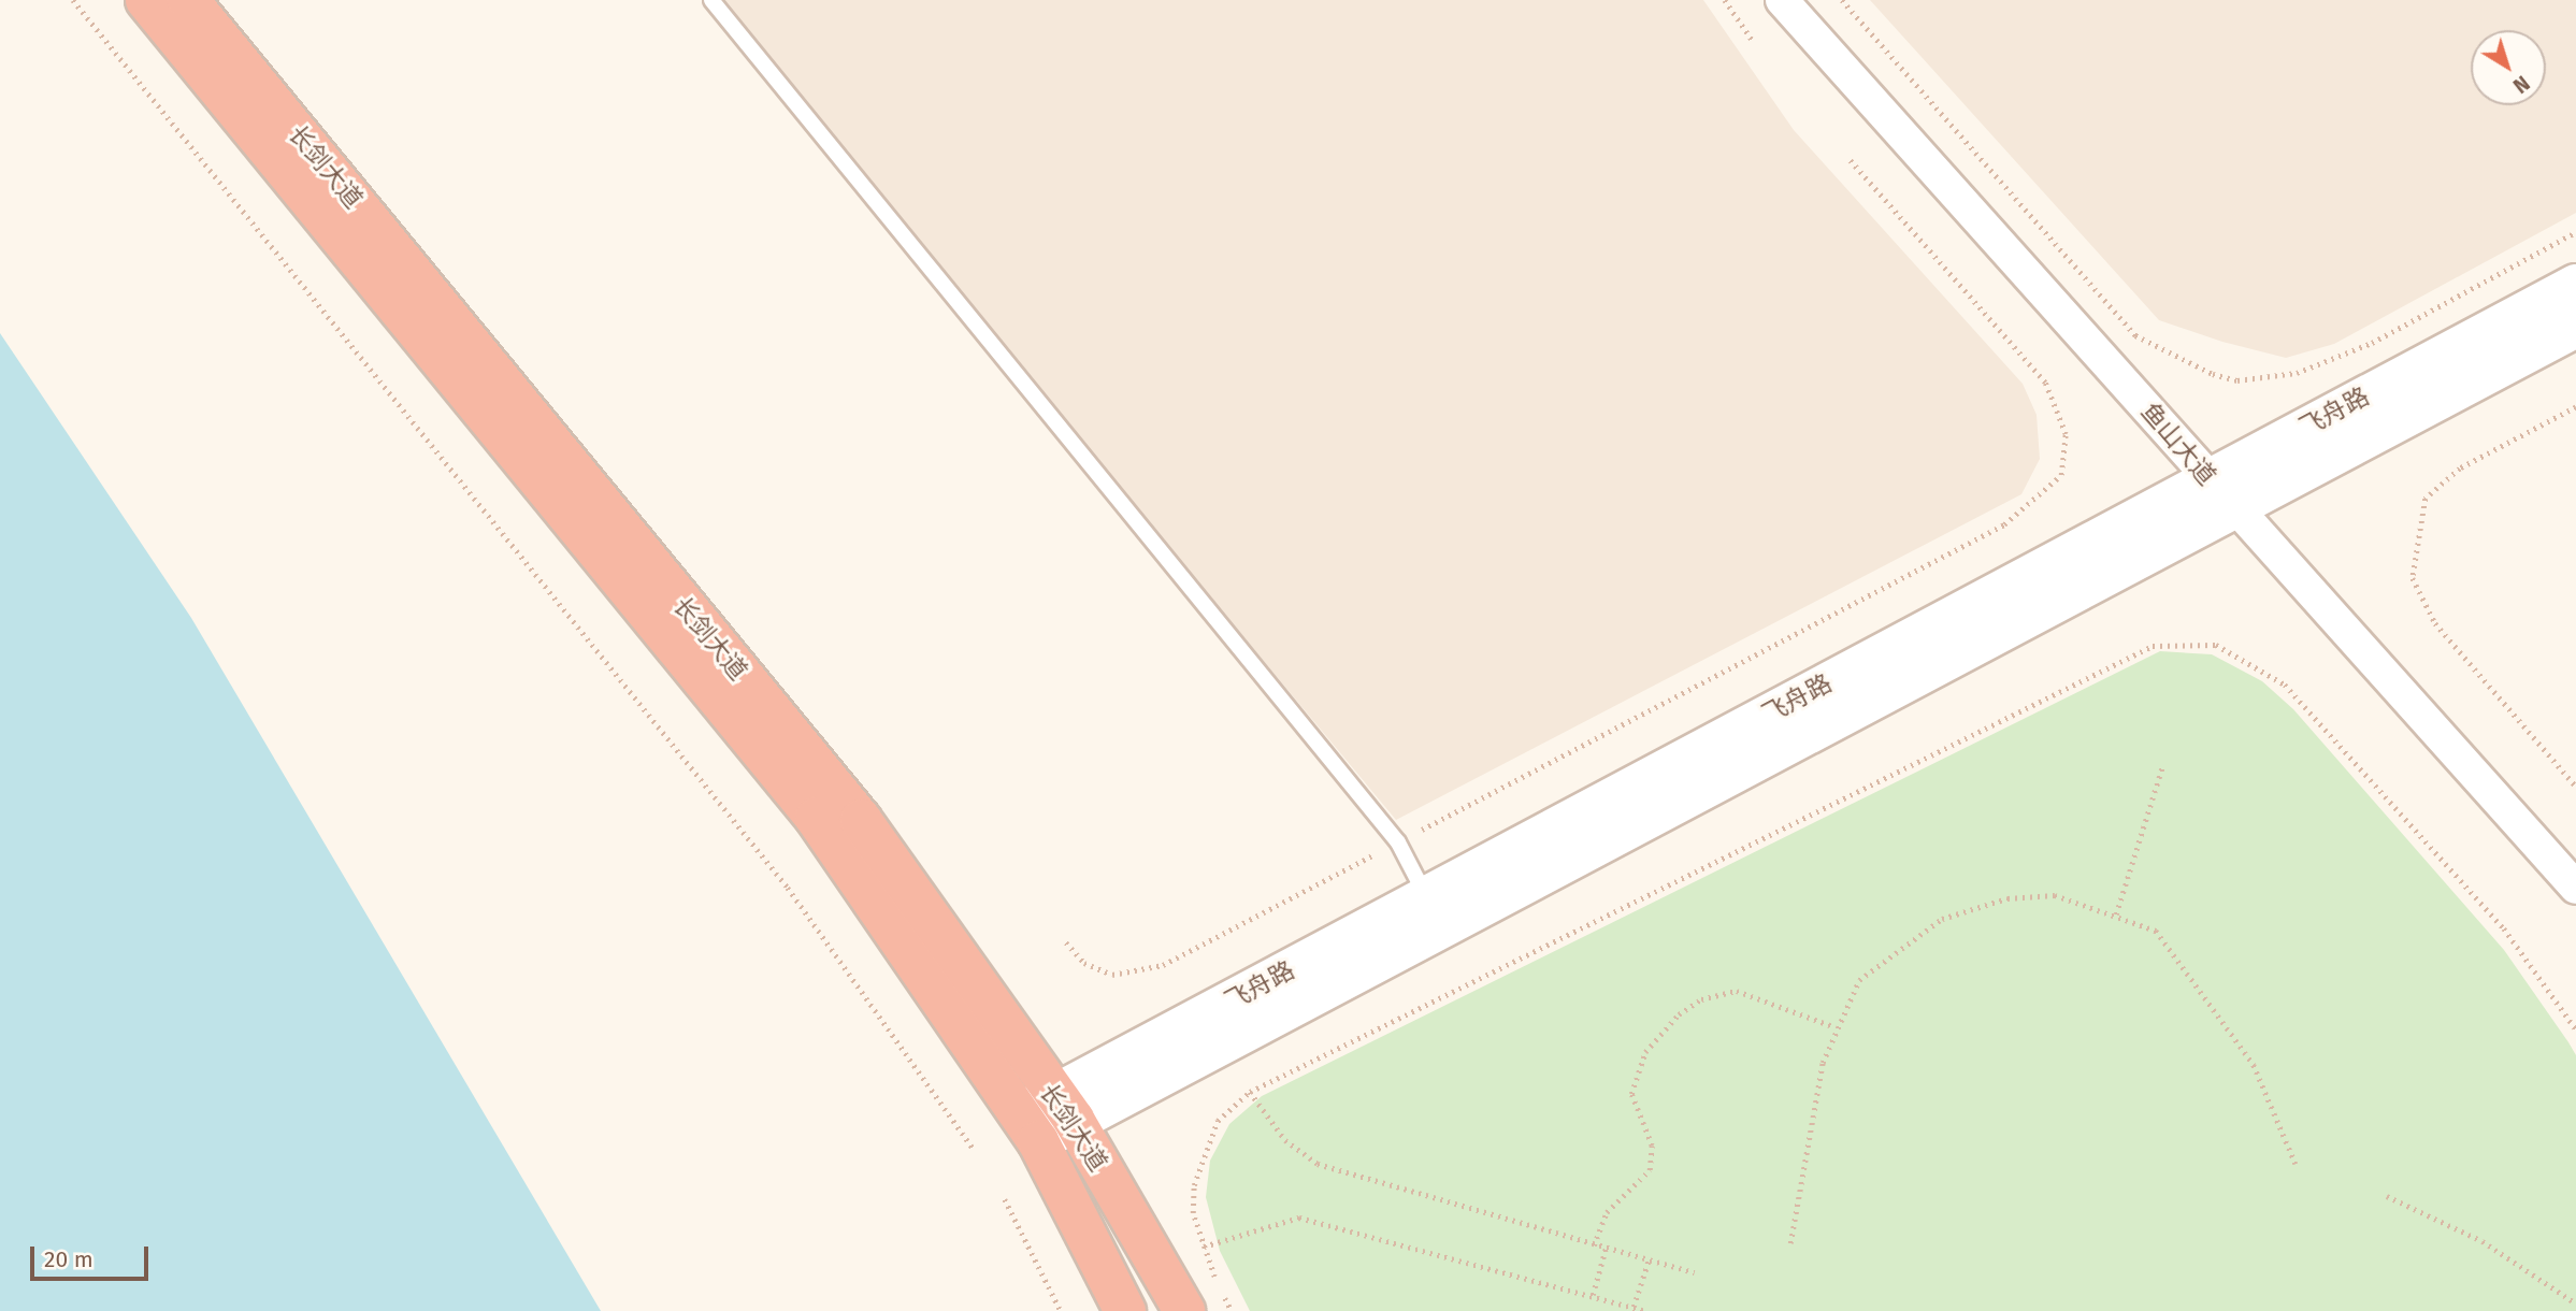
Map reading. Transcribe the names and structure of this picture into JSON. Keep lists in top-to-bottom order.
{
  "streets": {
    "highway": ["长剑大道"],
    "main road": ["飞舟路"],
    "street": ["鱼山大道"]
  },
  "crossings": [
    ["长剑大道", "飞舟路"],
    ["飞舟路", "鱼山大道"]
  ],
  "scale_bar": "20 m",
  "north": "bottom right"
}
